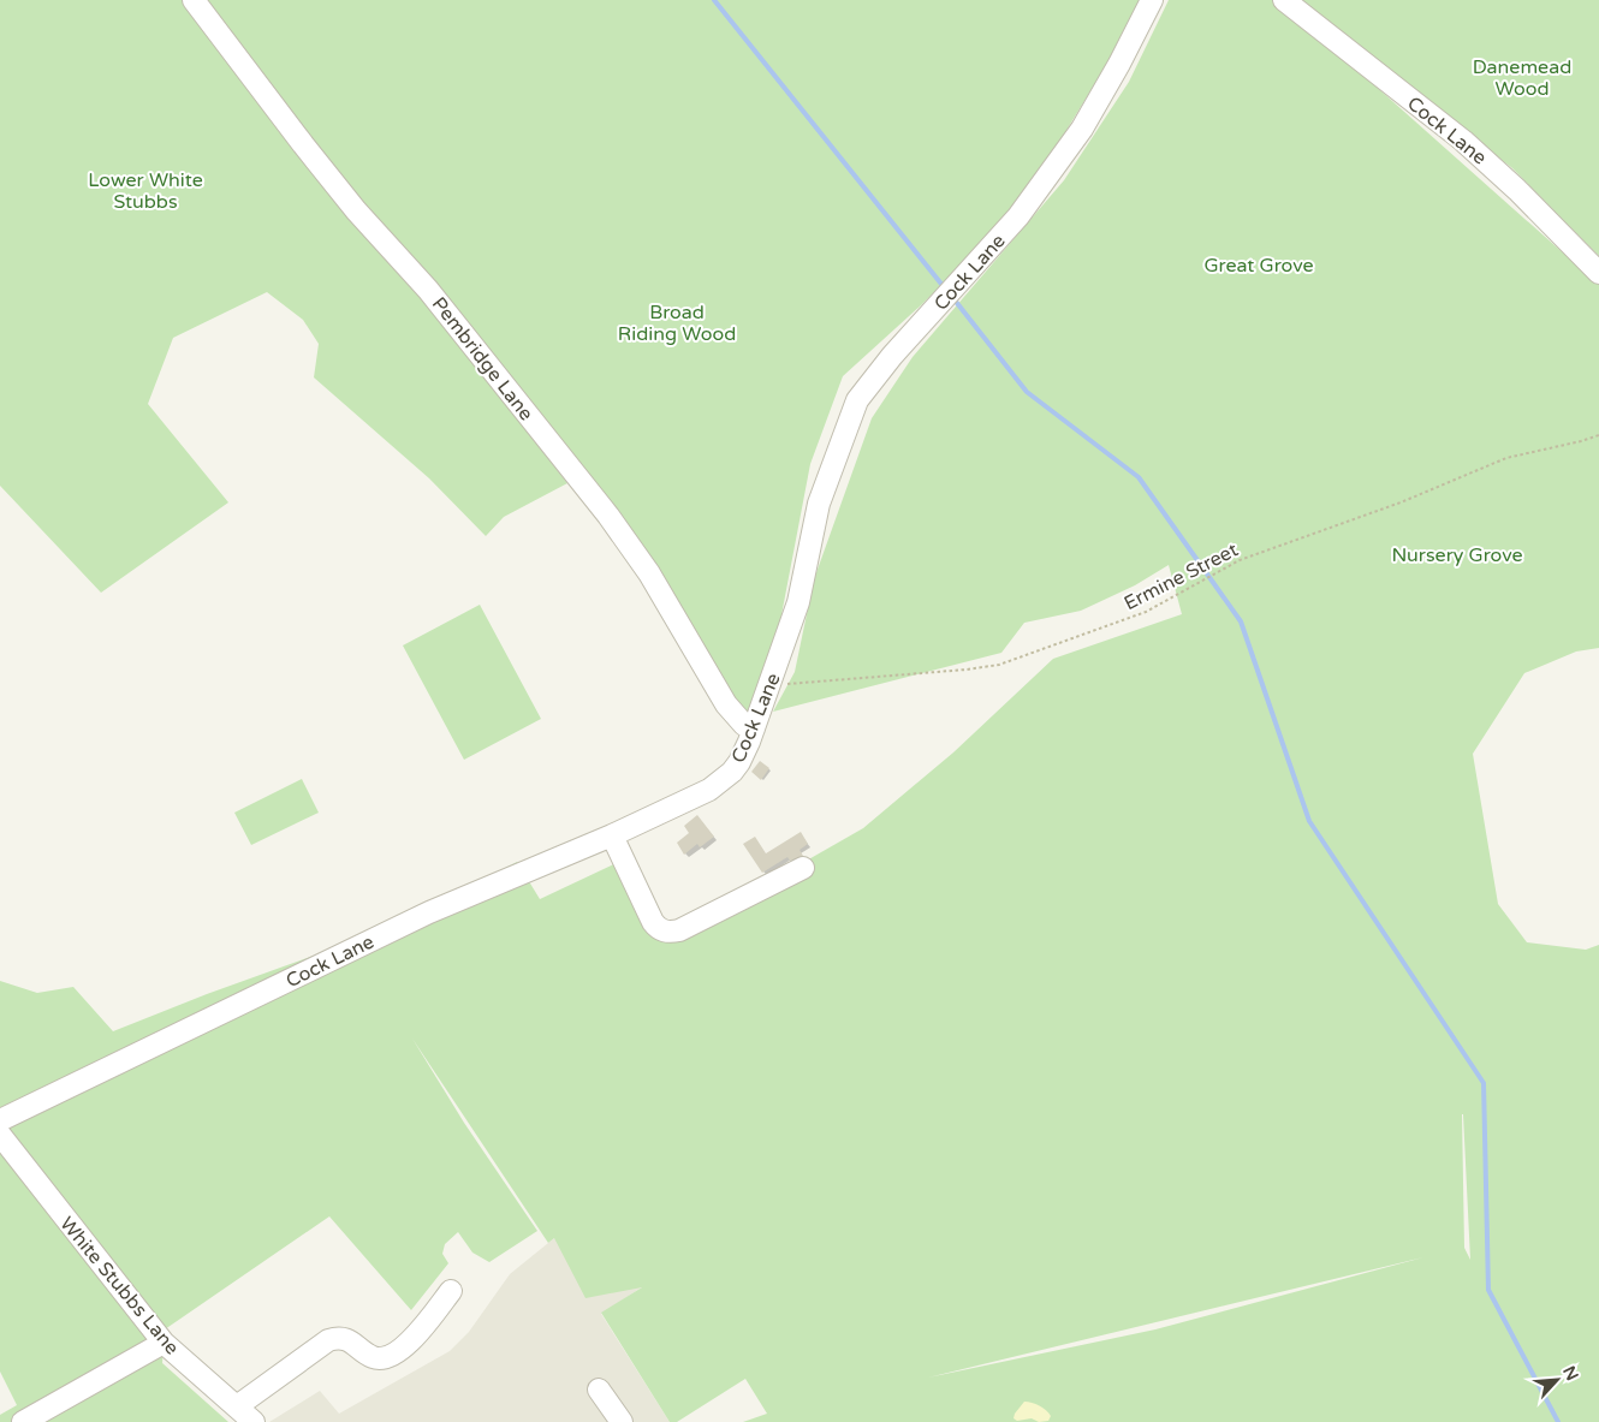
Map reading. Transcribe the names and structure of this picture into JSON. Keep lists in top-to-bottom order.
{
  "streets": {
    "street": ["Cock Lane", "Pembridge Lane", "White Stubbs Lane"],
    "path": ["Ermine Street"]
  },
  "crossings": [
    ["Cock Lane", "Pembridge Lane"],
    ["Cock Lane", "Ermine Street"]
  ],
  "parks": [
    "Danemead Wood",
    "Lower White Stubbs",
    "Great Grove",
    "Broad Riding Wood",
    "Nursery Grove"
  ],
  "north": "top right"
}
